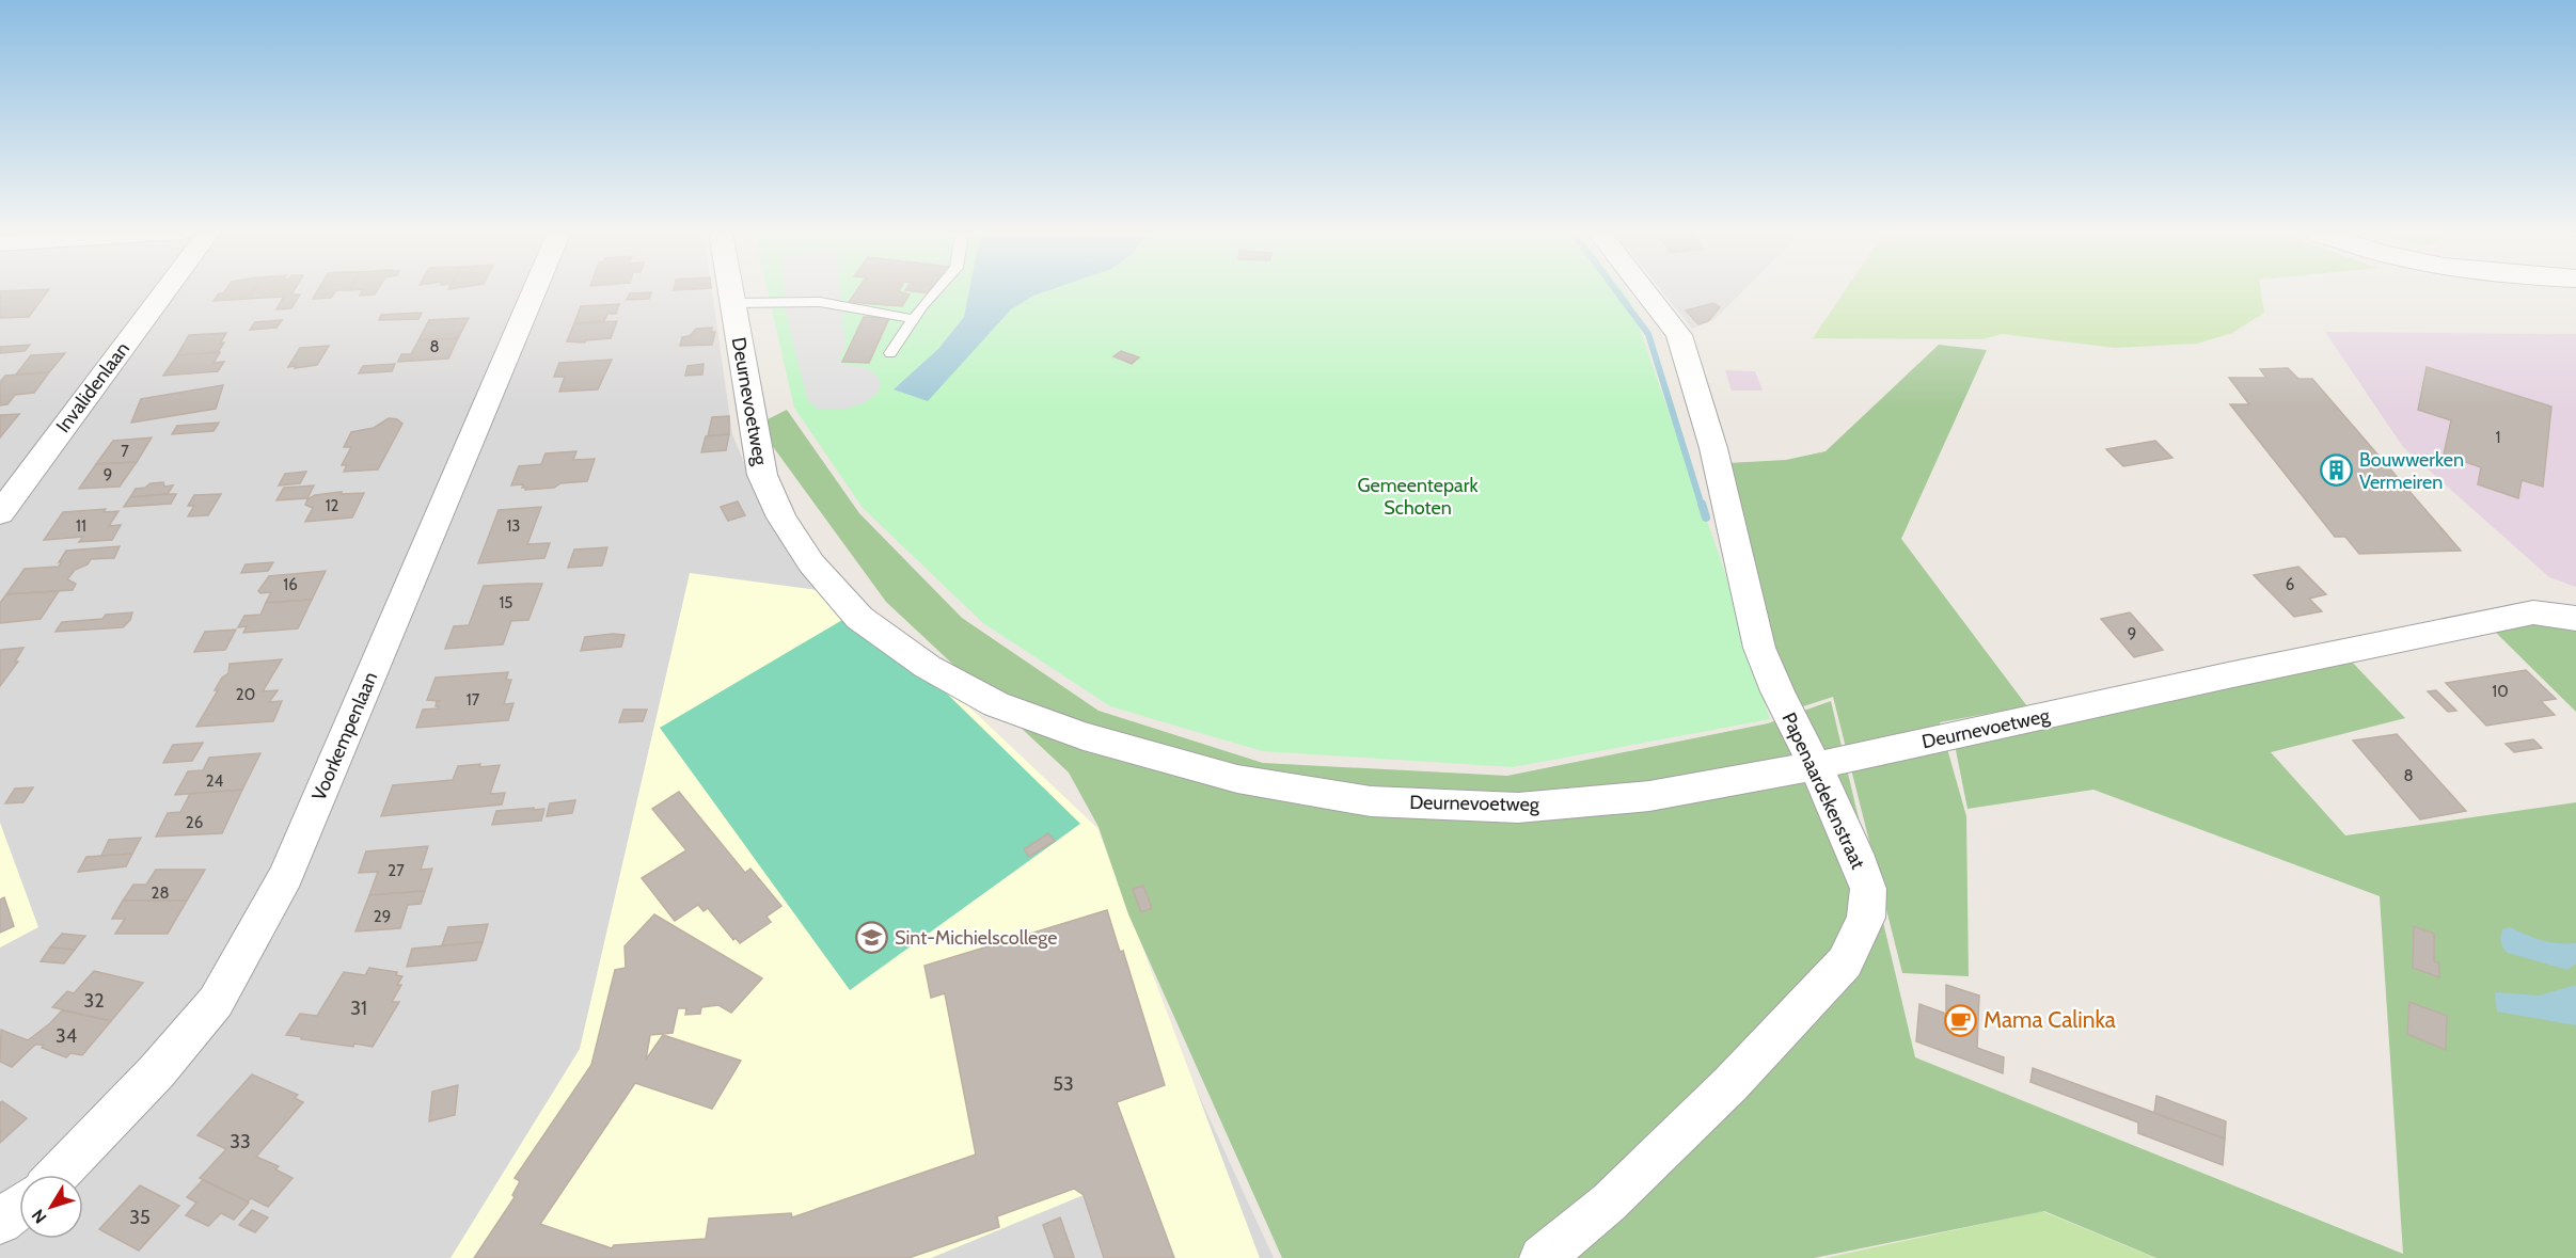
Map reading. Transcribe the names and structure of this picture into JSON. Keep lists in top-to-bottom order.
{
  "streets": {
    "street": [
      "Invalidenlaan",
      "Deurnevoetweg",
      "Voorkempenlaan",
      "Papenaardekenstraat"
    ]
  },
  "crossings": [
    ["Deurnevoetweg", "Papenaardekenstraat"]
  ],
  "parks": ["Gemeentepark Schoten"],
  "places": {
    "building": ["Bouwwerken Vermeiren"],
    "school or university": ["Sint-Michielscollege"],
    "cafe": ["Mama Calinka"]
  },
  "house_numbers": [
    "8",
    "1",
    "7",
    "9",
    "12",
    "11",
    "13",
    "16",
    "6",
    "15",
    "9",
    "10",
    "20",
    "17",
    "8",
    "24",
    "26",
    "27",
    "28",
    "29",
    "32",
    "31",
    "34",
    "53",
    "33",
    "35"
  ],
  "north": "bottom left"
}
